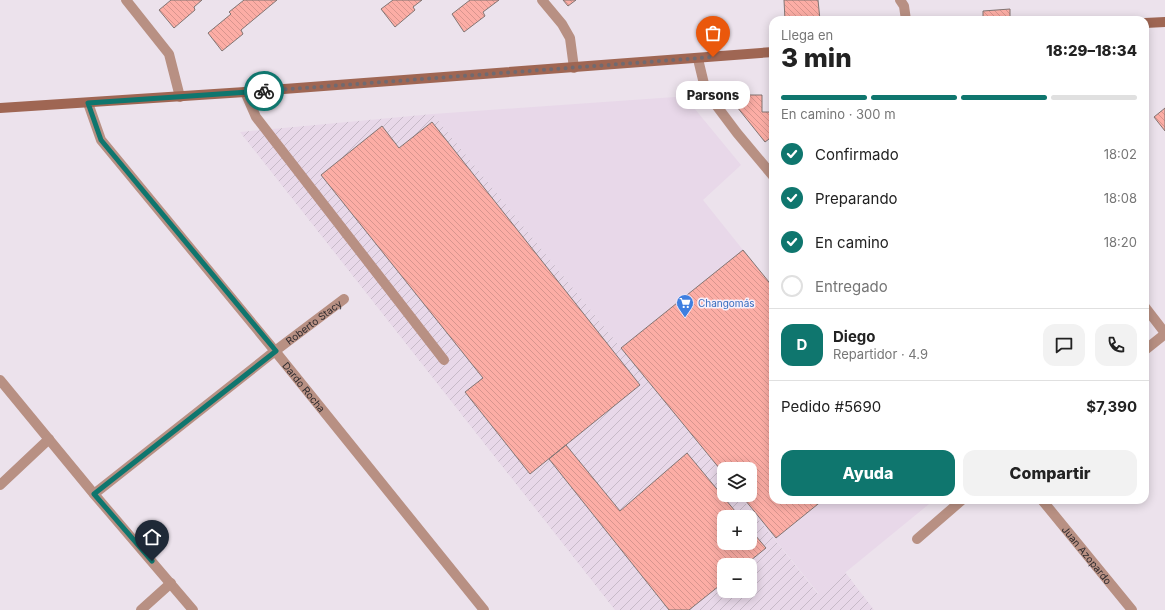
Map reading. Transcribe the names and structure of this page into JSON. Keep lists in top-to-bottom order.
{
  "streets": {
    "street": ["Roberto Stacy", "Dardo Rocha", "Juan Azopardo"]
  },
  "crossings": [
    ["Roberto Stacy", "Dardo Rocha"]
  ],
  "places": {
    "other": ["Parsons"],
    "supermarket": ["Changomás"]
  },
  "page": {
    "heading": ["3 min", "Llega en", "18:29–18:34"],
    "panel": [
      "Diego",
      "Repartidor · 4.9",
      "Pedido #5690",
      "$7,390"
    ],
    "bubble": "Parsons",
    "bar": "En camino · 300 m",
    "list": [
      ["Confirmado", "18:02"],
      ["Preparando", "18:08"],
      ["En camino", "18:20"],
      "Entregado"
    ],
    "round": "D",
    "buttons": ["Ayuda", "Compartir"],
    "map_buttons": ["+", "−"]
  }
}
